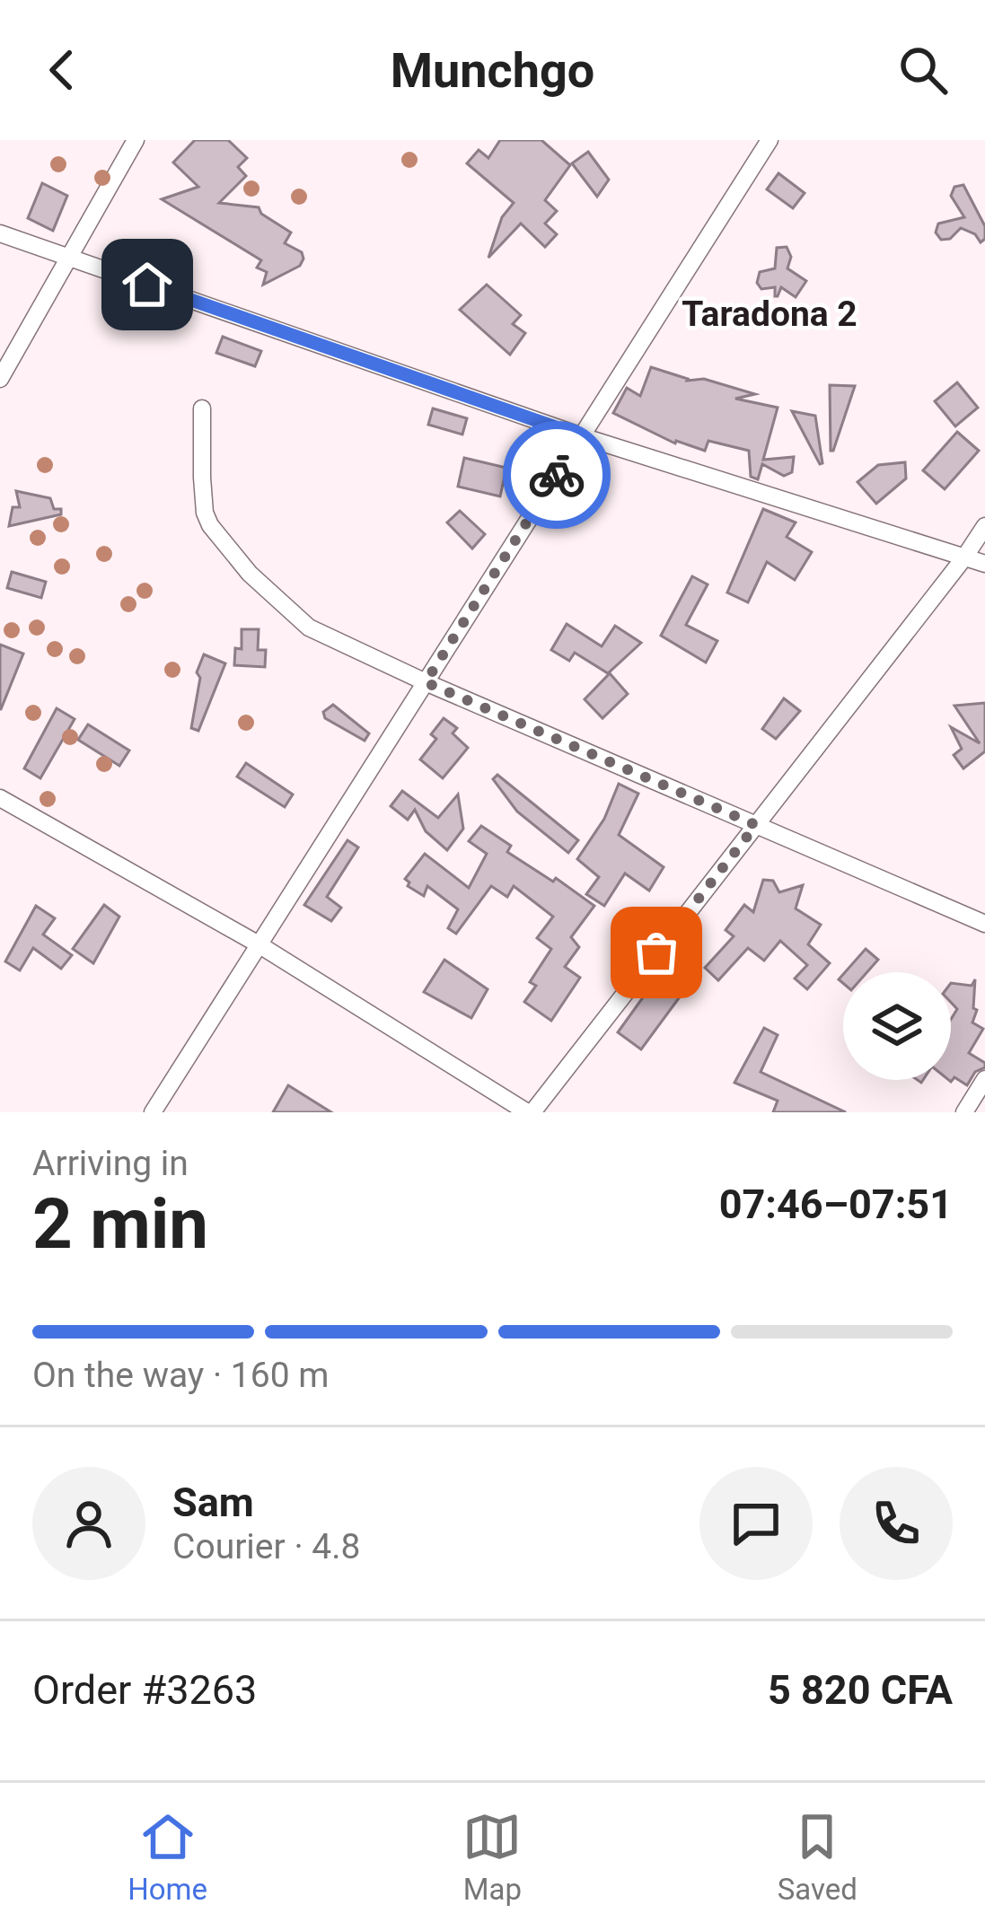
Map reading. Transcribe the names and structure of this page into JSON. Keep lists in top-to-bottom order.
{
  "districts": ["Taradona 2"],
  "page": {
    "header": "Munchgo",
    "heading": ["2 min", "Arriving in", "07:46–07:51"],
    "panel": [
      "Sam",
      "Courier · 4.8",
      "Order #3263",
      "5 820 CFA"
    ],
    "bar": "On the way · 160 m",
    "tabs": ["Home", "Map", "Saved"]
  }
}
